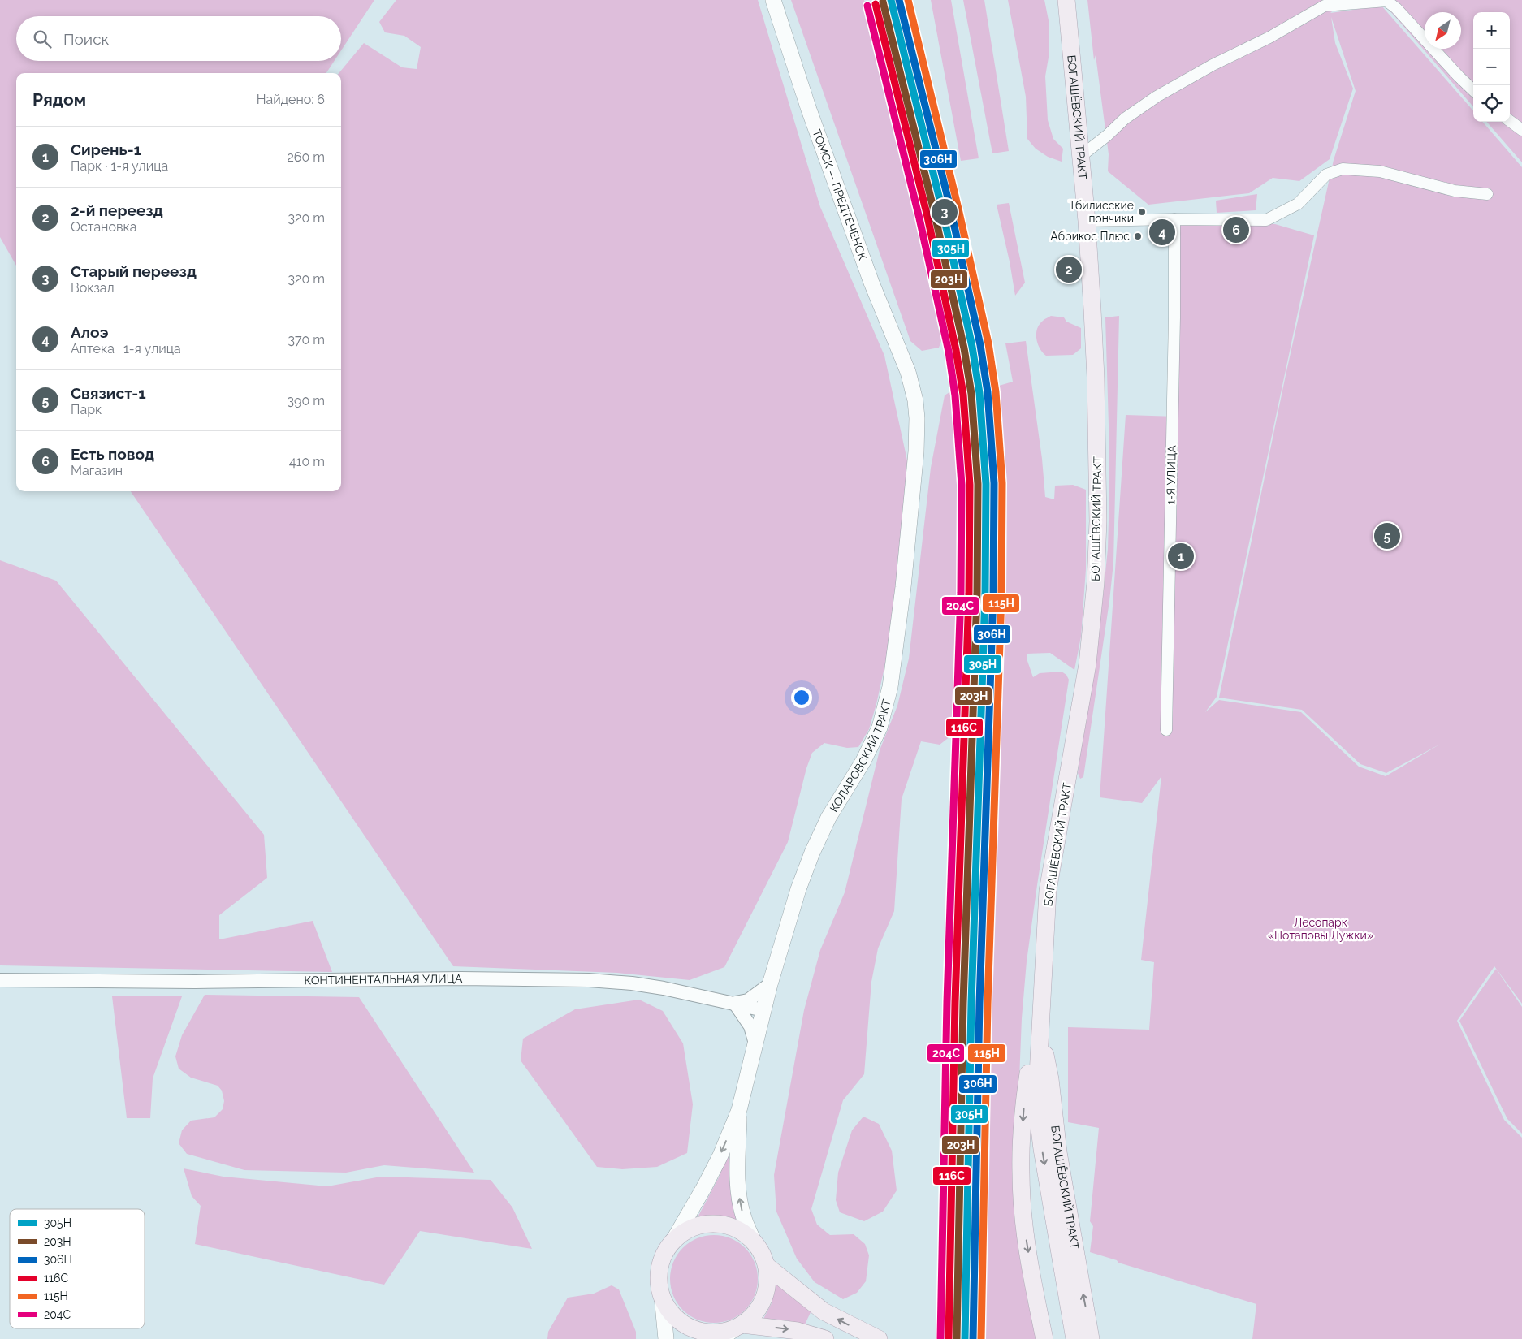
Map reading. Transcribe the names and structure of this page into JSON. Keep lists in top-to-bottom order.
{
  "streets": {
    "main road": ["БОГАШЁВСКИЙ ТРАКТ", "ТОМСК — ПРЕДТЕЧЕНСК", "КОЛАРОВСКИЙ ТРАКТ"],
    "street": ["1-Я УЛИЦА", "КОНТИНЕНТАЛЬНАЯ УЛИЦА"]
  },
  "crossings": [
    ["ТОМСК — ПРЕДТЕЧЕНСК", "КОЛАРОВСКИЙ ТРАКТ"],
    ["КОЛАРОВСКИЙ ТРАКТ", "КОНТИНЕНТАЛЬНАЯ УЛИЦА"]
  ],
  "parks": ["Лесопарк «Потаповы Лужки»"],
  "places": ["Тбилисские пончики", "Абрикос Плюс"],
  "lines": [
    "transit line 305Н",
    "transit line 306Н",
    "transit line 115Н",
    "transit line 203Н",
    "transit line 116С",
    "transit line 204С"
  ],
  "legend": [
    "305Н",
    "203Н",
    "306Н",
    "116С",
    "115Н",
    "204С"
  ],
  "north": "bottom left",
  "page": {
    "map_buttons": ["+", "−"],
    "search": "Поиск",
    "heading": ["Рядом", "Найдено: 6"],
    "list": [
      {
        "mark": "1",
        "name": "Сирень-1",
        "note": "Парк · 1-я улица",
        "value": "260 m"
      },
      {
        "mark": "2",
        "name": "2-й переезд",
        "note": "Остановка",
        "value": "320 m"
      },
      {
        "mark": "3",
        "name": "Старый переезд",
        "note": "Вокзал",
        "value": "320 m"
      },
      {
        "mark": "4",
        "name": "Алоэ",
        "note": "Аптека · 1-я улица",
        "value": "370 m"
      },
      {
        "mark": "5",
        "name": "Связист-1",
        "note": "Парк",
        "value": "390 m"
      },
      {
        "mark": "6",
        "name": "Есть повод",
        "note": "Магазин",
        "value": "410 m"
      }
    ],
    "pins": [
      "3",
      "6",
      "4",
      "2",
      "5",
      "1"
    ]
  }
}
